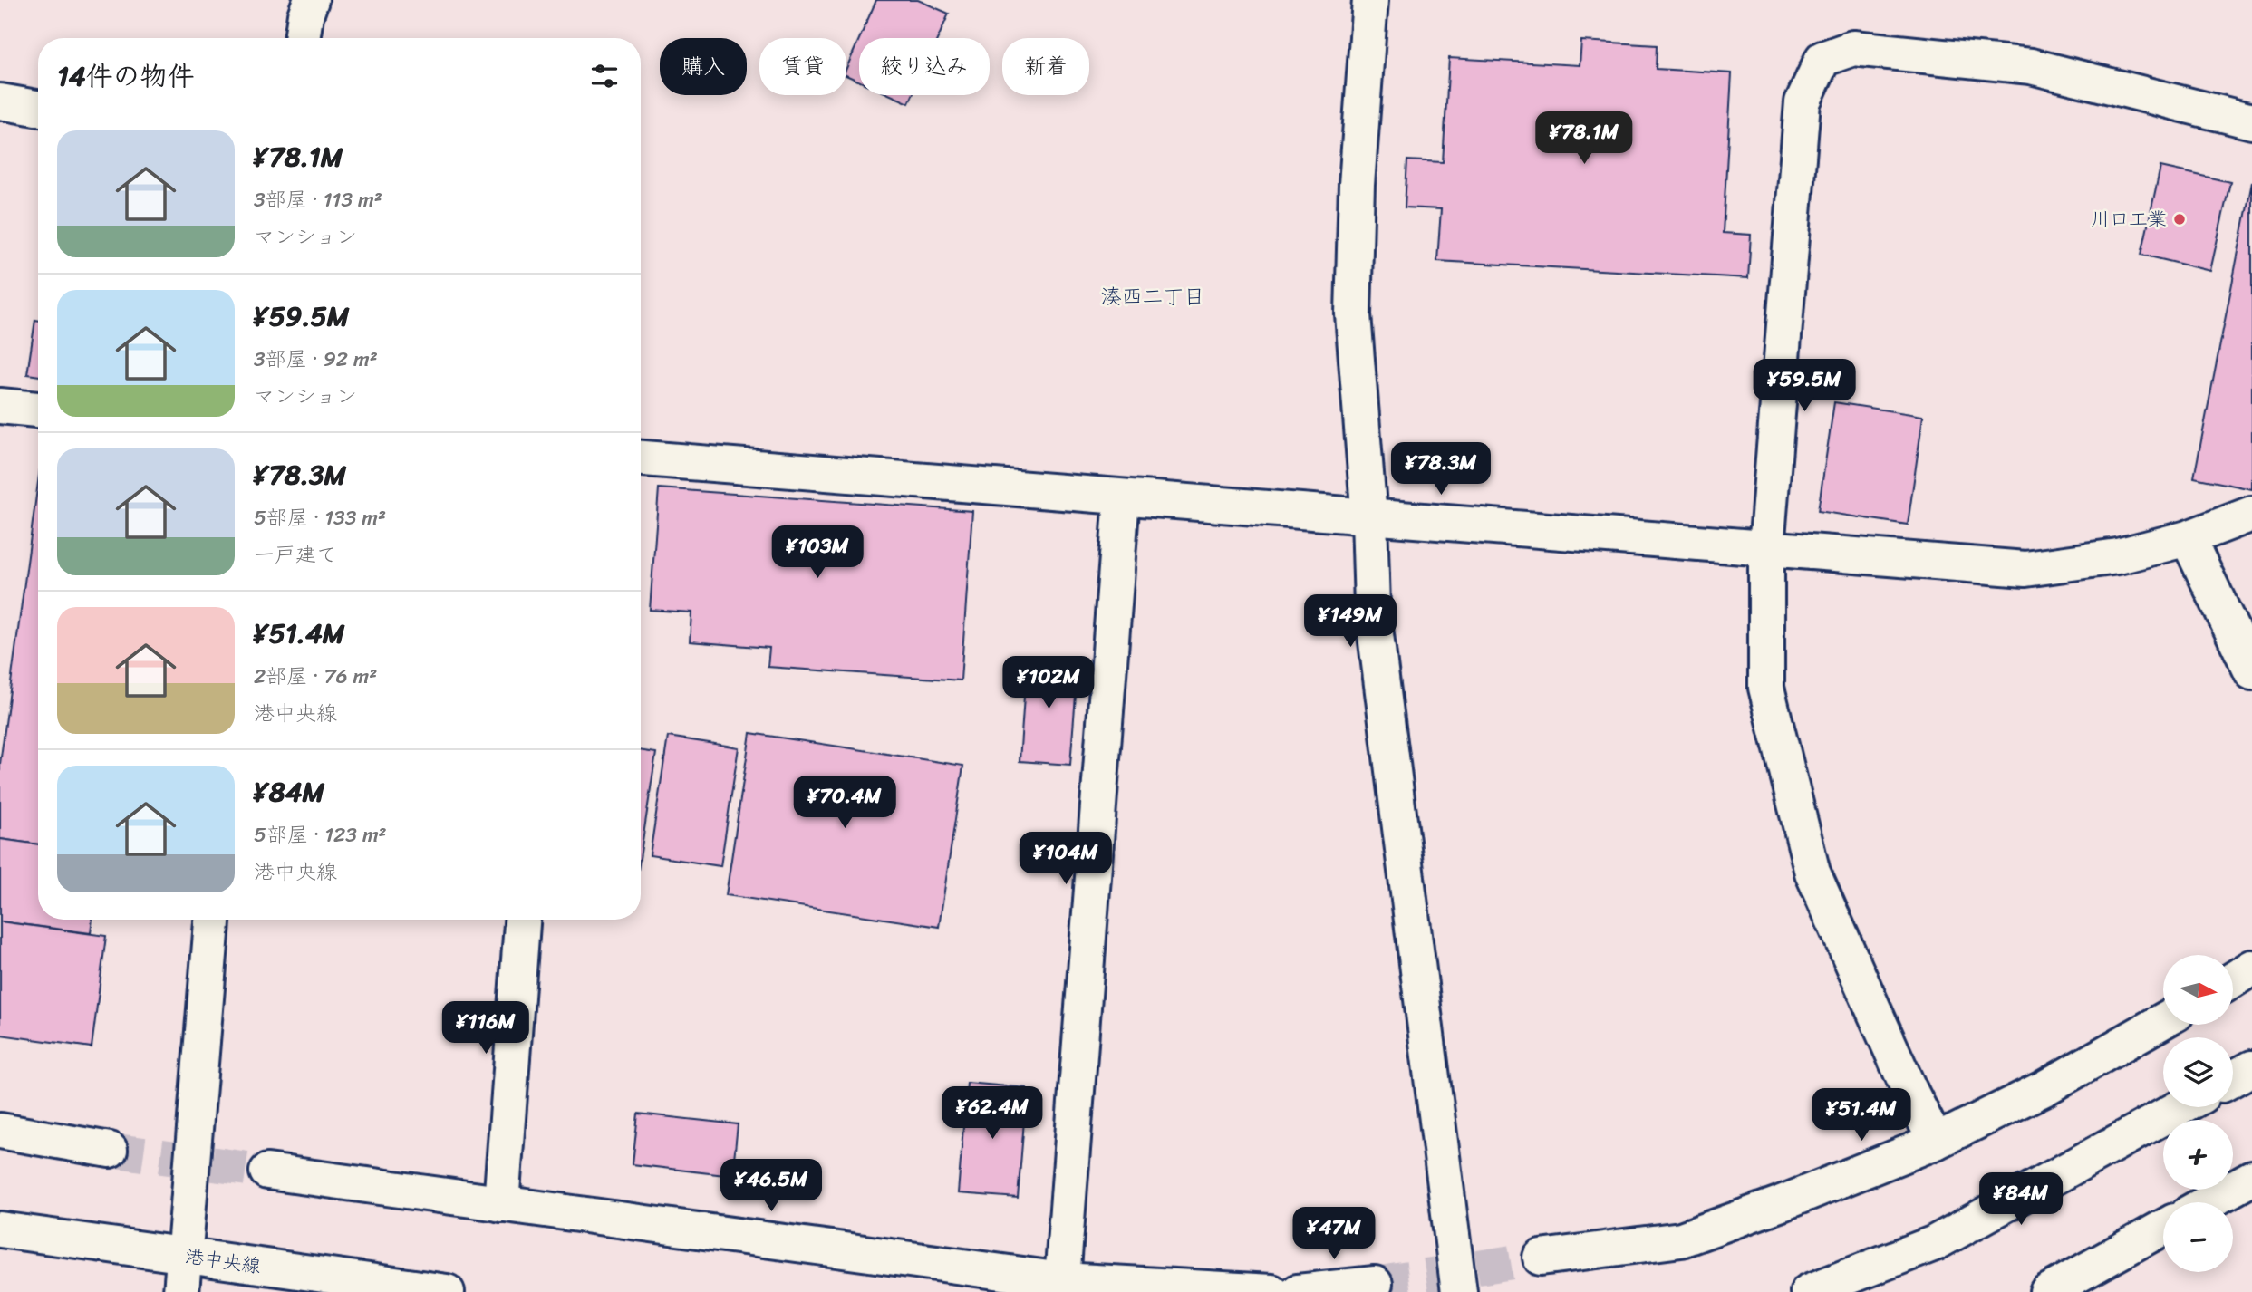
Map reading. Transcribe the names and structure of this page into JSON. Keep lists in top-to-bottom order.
{
  "streets": {
    "street": ["港中央線"]
  },
  "districts": ["湊西二丁目"],
  "places": ["川口工業"],
  "north": "right",
  "page": {
    "chip": [
      "購入",
      "賃貸",
      "絞り込み",
      "新着"
    ],
    "heading": "14件の物件",
    "price": [
      "¥78.1M",
      "¥59.5M",
      "¥78.3M",
      "¥103M",
      "¥149M",
      "¥102M",
      "¥70.4M",
      "¥104M",
      "¥116M",
      "¥62.4M",
      "¥51.4M",
      "¥46.5M",
      "¥84M",
      "¥47M"
    ],
    "list": [
      {
        "name": "¥78.1M",
        "note": "3部屋 · 113 m² · マンション"
      },
      {
        "name": "¥59.5M",
        "note": "3部屋 · 92 m² · マンション"
      },
      {
        "name": "¥78.3M",
        "note": "5部屋 · 133 m² · 一戸建て"
      },
      {
        "name": "¥51.4M",
        "note": "2部屋 · 76 m² · 港中央線"
      },
      {
        "name": "¥84M",
        "note": "5部屋 · 123 m² · 港中央線"
      }
    ],
    "map_buttons": ["+", "−"]
  }
}
